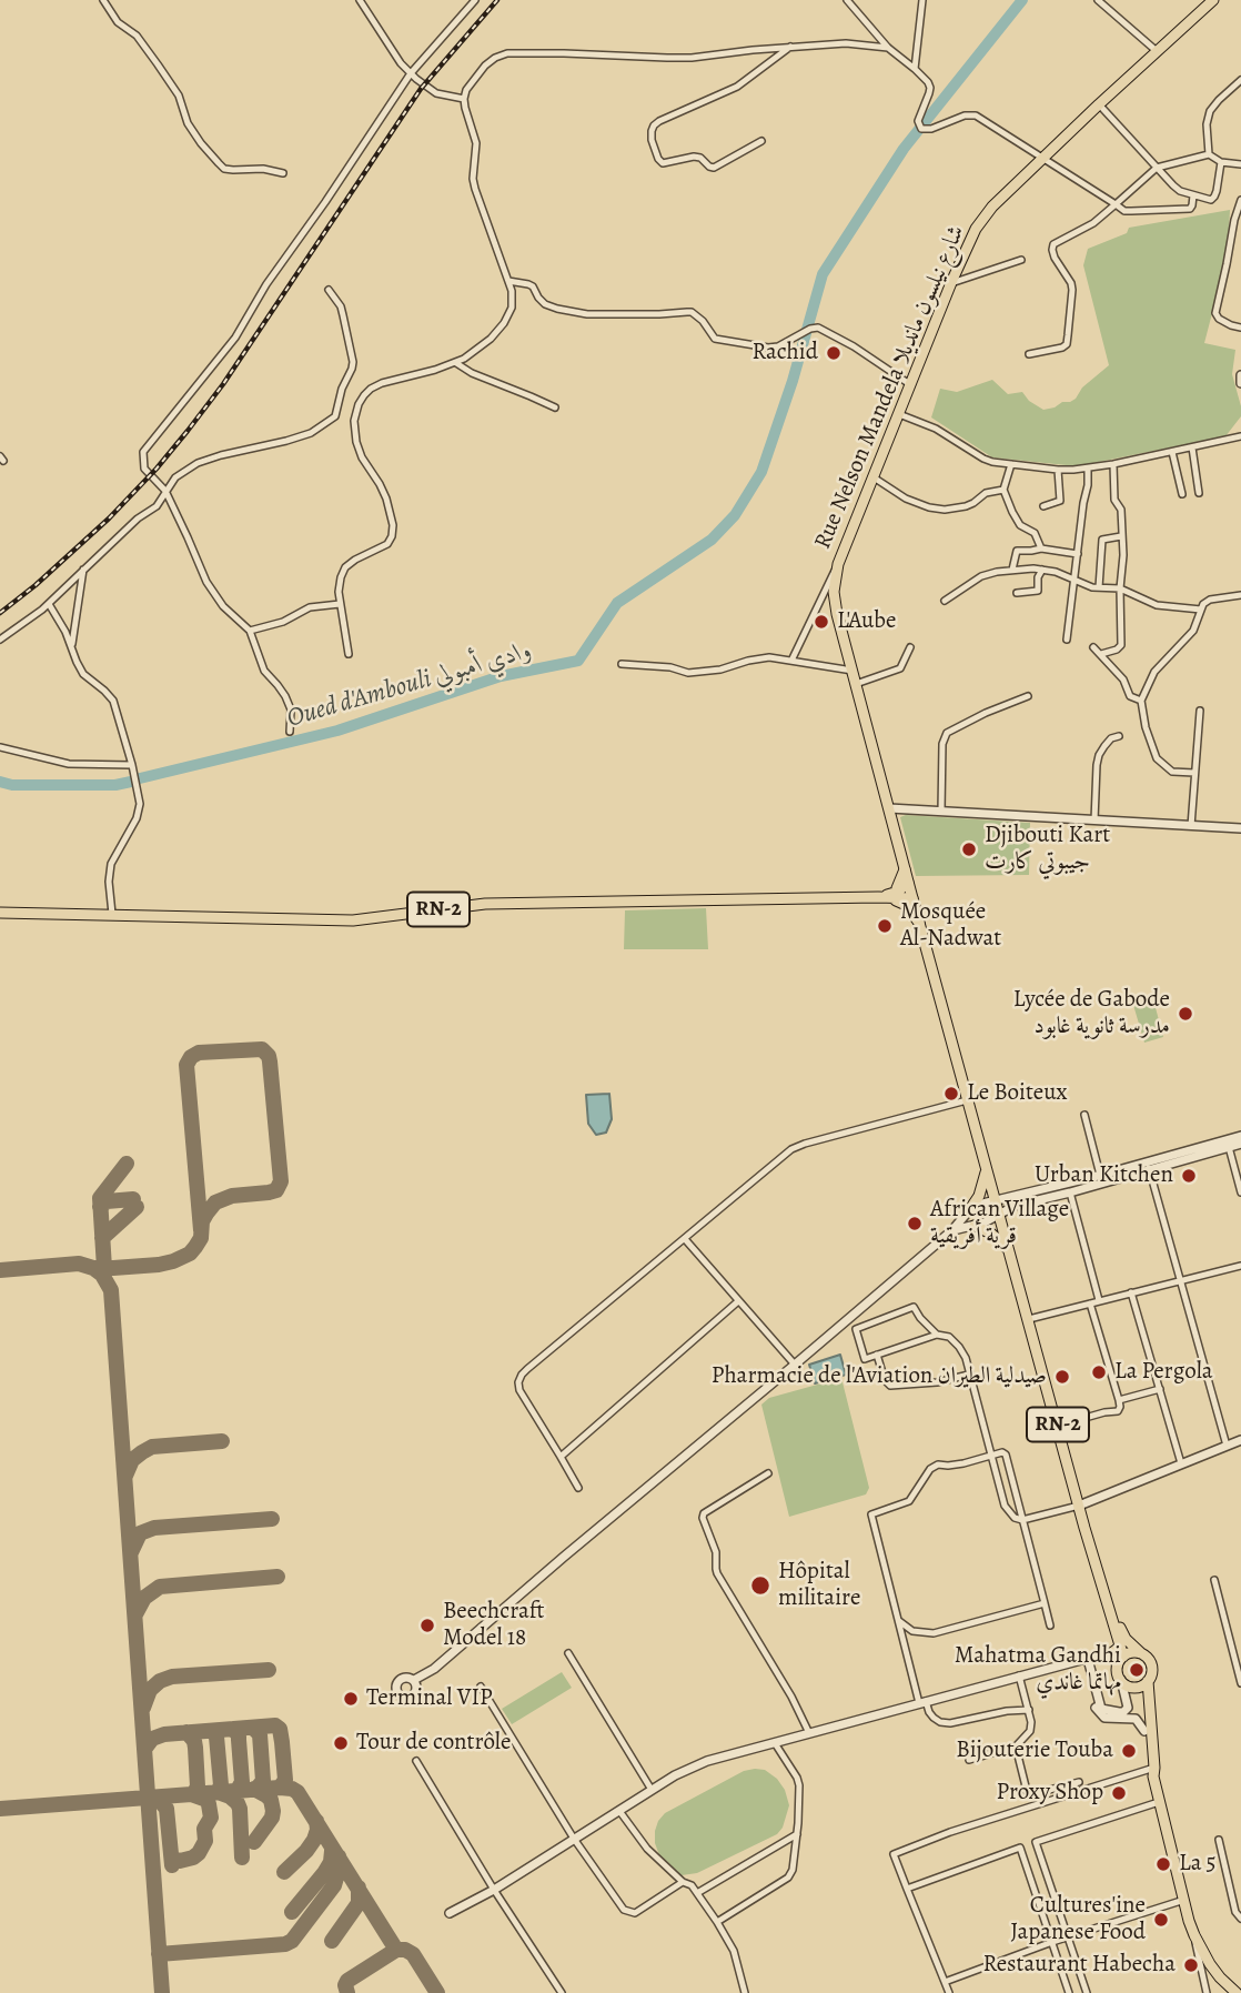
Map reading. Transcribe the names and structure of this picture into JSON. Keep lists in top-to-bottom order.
{
  "streets": {
    "main road": ["Rue Nelson Mandela شارع نيلسون مانديلا", "RN-2"]
  },
  "crossings": [
    ["Rue Nelson Mandela شارع نيلسون مانديلا", "RN-2"]
  ],
  "water": ["Oued d'Ambouli وادي أمبولي"],
  "places": [
    "Rachid",
    "L'Aube",
    "Djibouti Kart جيبوتي كارت",
    "Mosquée Al-Nadwat",
    "Lycée de Gabode مدرسة ثانوية غابود",
    "Le Boiteux",
    "Urban Kitchen",
    "African Village قرية أفريقية",
    "La Pergola",
    "Pharmacie de l'Aviation صيدلية الطيران",
    "Hôpital militaire",
    "Beechcraft Model 18",
    "Mahatma Gandhi مهاتما غاندي",
    "Terminal VIP",
    "Tour de contrôle",
    "Bijouterie Touba",
    "Proxy Shop",
    "La 5",
    "Cultures'ine Japanese Food",
    "Restaurant Habecha"
  ]
}
